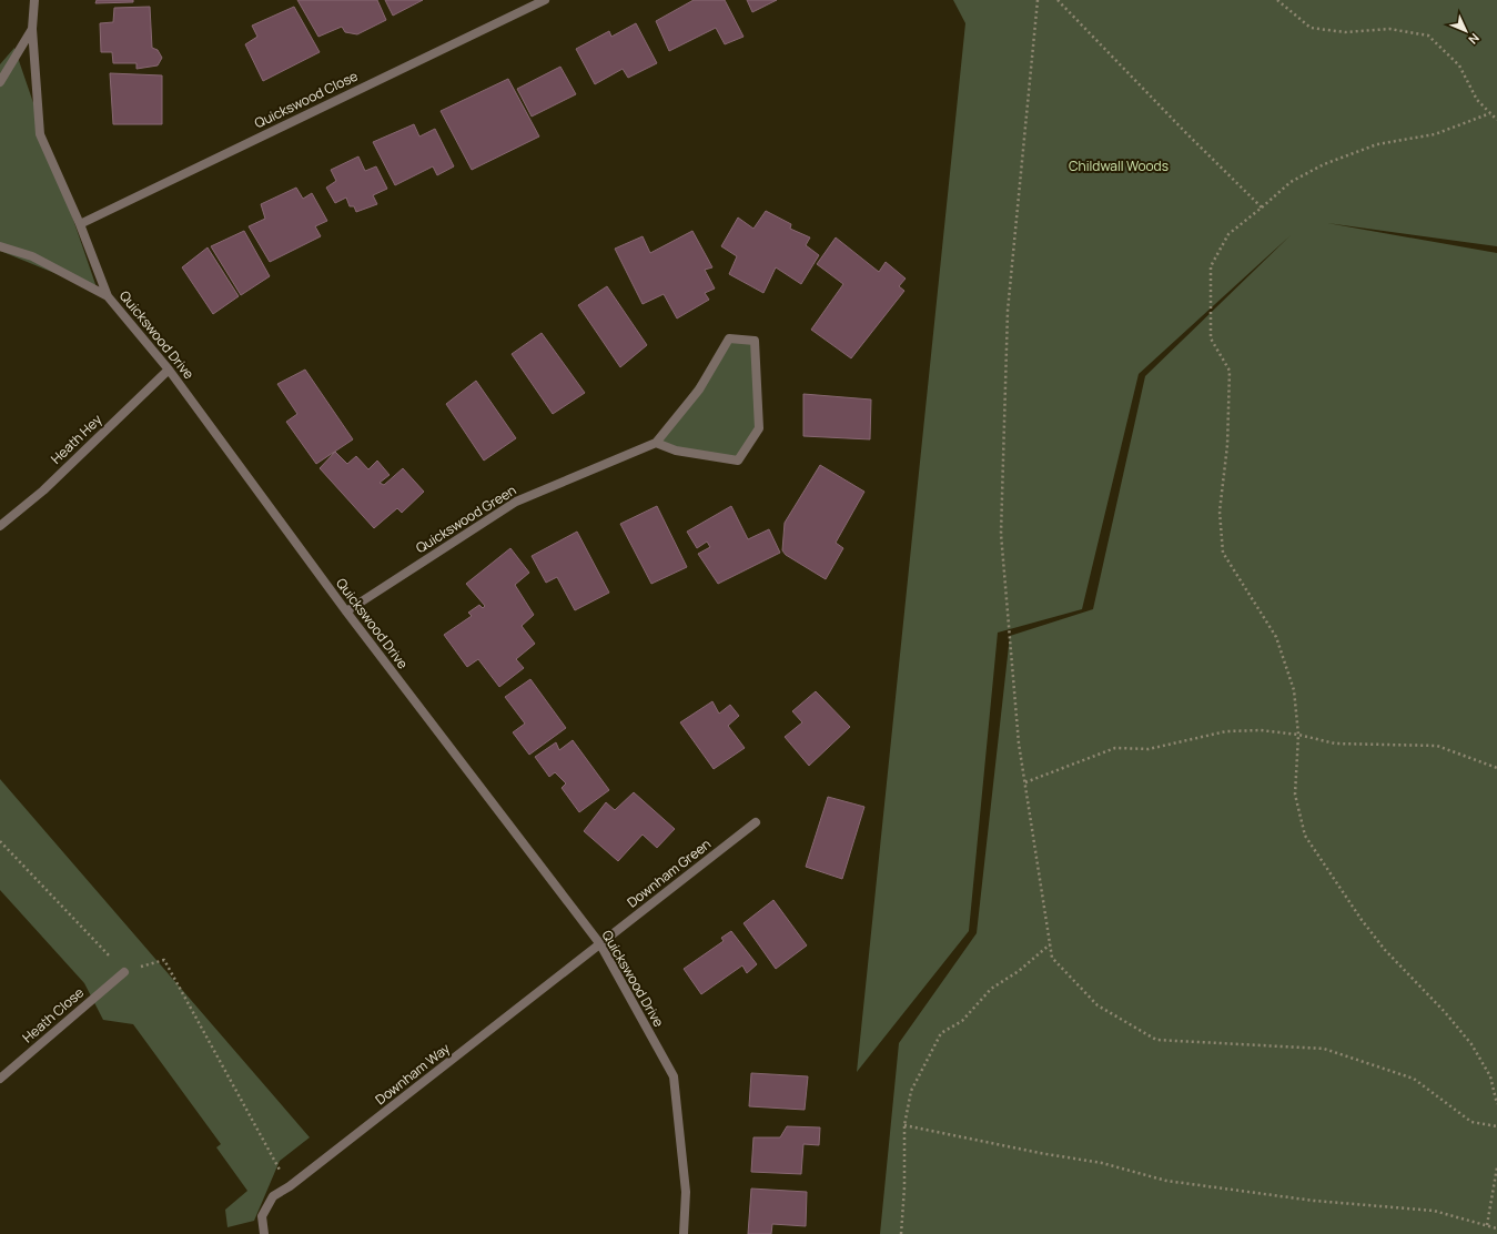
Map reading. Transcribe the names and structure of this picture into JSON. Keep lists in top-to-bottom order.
{
  "streets": {
    "street": [
      "Quickswood Close",
      "Quickswood Drive",
      "Heath Hey",
      "Quickswood Green",
      "Downham Green",
      "Heath Close",
      "Downham Way"
    ]
  },
  "crossings": [
    ["Quickswood Close", "Quickswood Drive"],
    ["Quickswood Drive", "Heath Hey"],
    ["Quickswood Drive", "Quickswood Green"],
    ["Quickswood Drive", "Downham Green"],
    ["Quickswood Drive", "Downham Way"],
    ["Downham Green", "Downham Way"]
  ],
  "parks": ["Childwall Woods"],
  "north": "bottom right"
}
